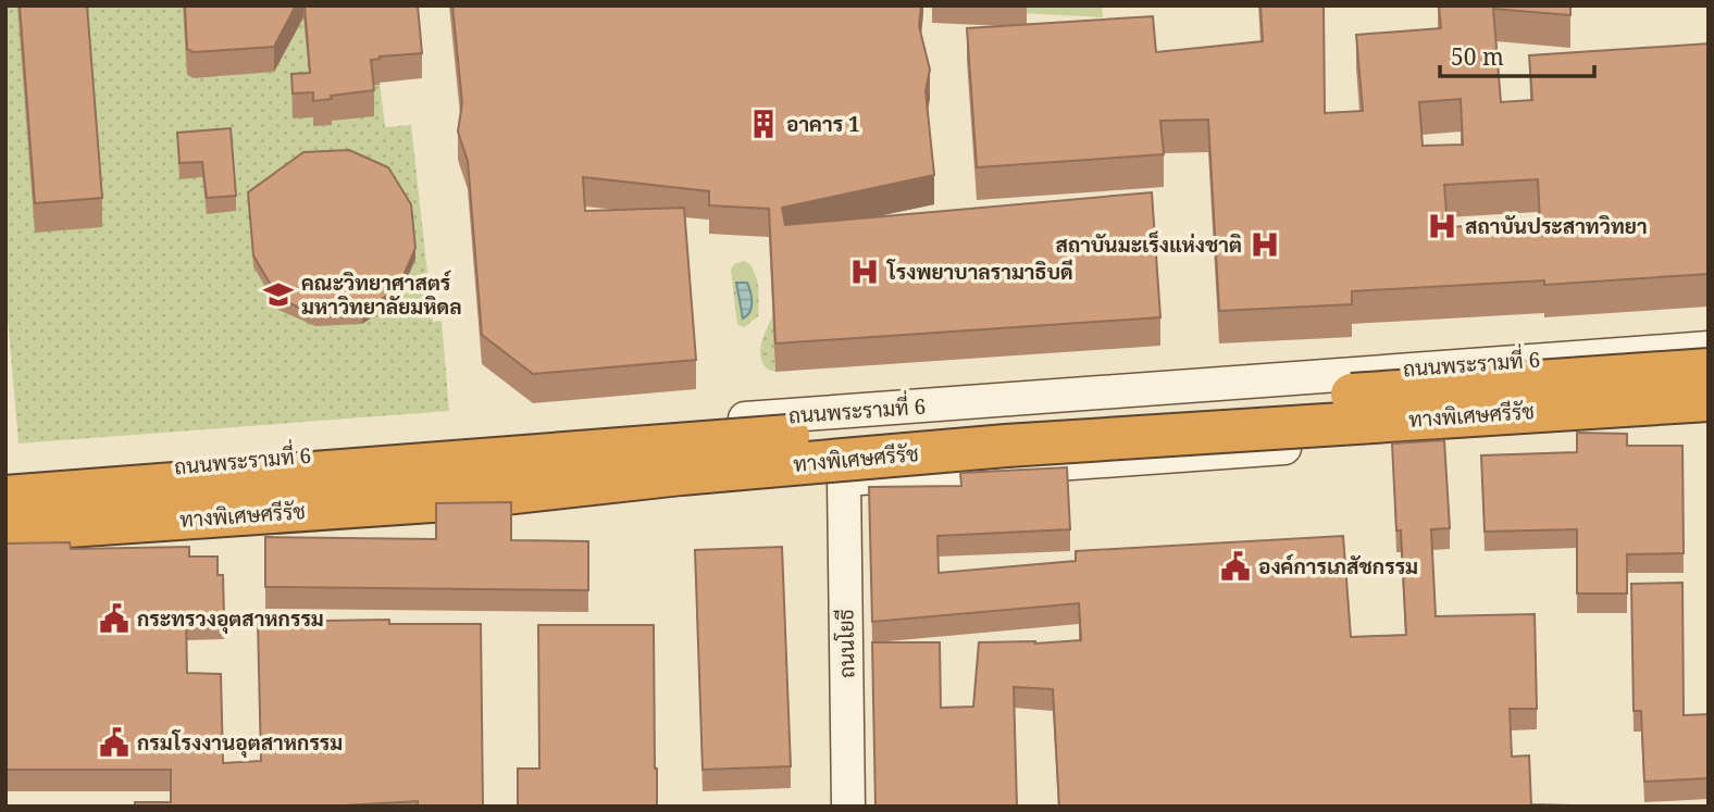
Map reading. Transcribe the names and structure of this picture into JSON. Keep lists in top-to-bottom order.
{
  "streets": {
    "highway": ["ทางพิเศษศรีรัช"],
    "main road": ["ถนนพระรามที่ 6", "ถนนโยธี"]
  },
  "places": {
    "building": ["อาคาร 1"],
    "hospital": ["สถาบันประสาทวิทยา", "สถาบันมะเร็งแห่งชาติ", "โรงพยาบาลรามาธิบดี"],
    "school or university": ["คณะวิทยาศาสตร์ มหาวิทยาลัยมหิดล"],
    "public building": ["องค์การเภสัชกรรม", "กระทรวงอุตสาหกรรม", "กรมโรงงานอุตสาหกรรม"]
  },
  "scale_bar": "50 m"
}
